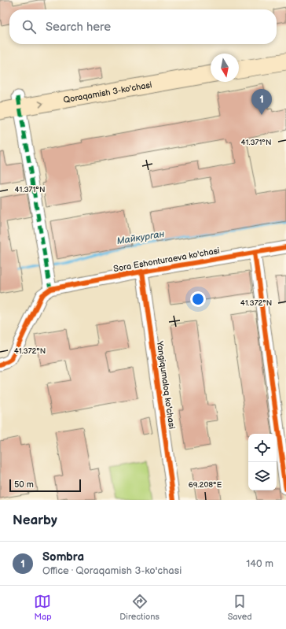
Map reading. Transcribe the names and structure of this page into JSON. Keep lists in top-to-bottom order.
{
  "streets": {
    "main road": ["Qoraqamish 3-ko'chasi"],
    "street": ["Sora Eshonturaeva ko'chasi", "Yangiqumaloq ko'chasi"]
  },
  "crossings": [
    ["Sora Eshonturaeva ko'chasi", "Yangiqumaloq ko'chasi"]
  ],
  "water": ["Майкурган"],
  "scale_bar": "50 m",
  "north": "bottom",
  "page": {
    "search": "Search here",
    "pins": "1",
    "scale": "50 m",
    "heading": "Nearby",
    "list": [
      {
        "mark": "1",
        "name": "Sombra",
        "note": "Office · Qoraqamish 3-ko'chasi",
        "value": "140 m"
      }
    ],
    "nav": ["Map", "Directions", "Saved"]
  },
  "coordinates": ["41.371°N", "41.372°N", "69.208°E"]
}
